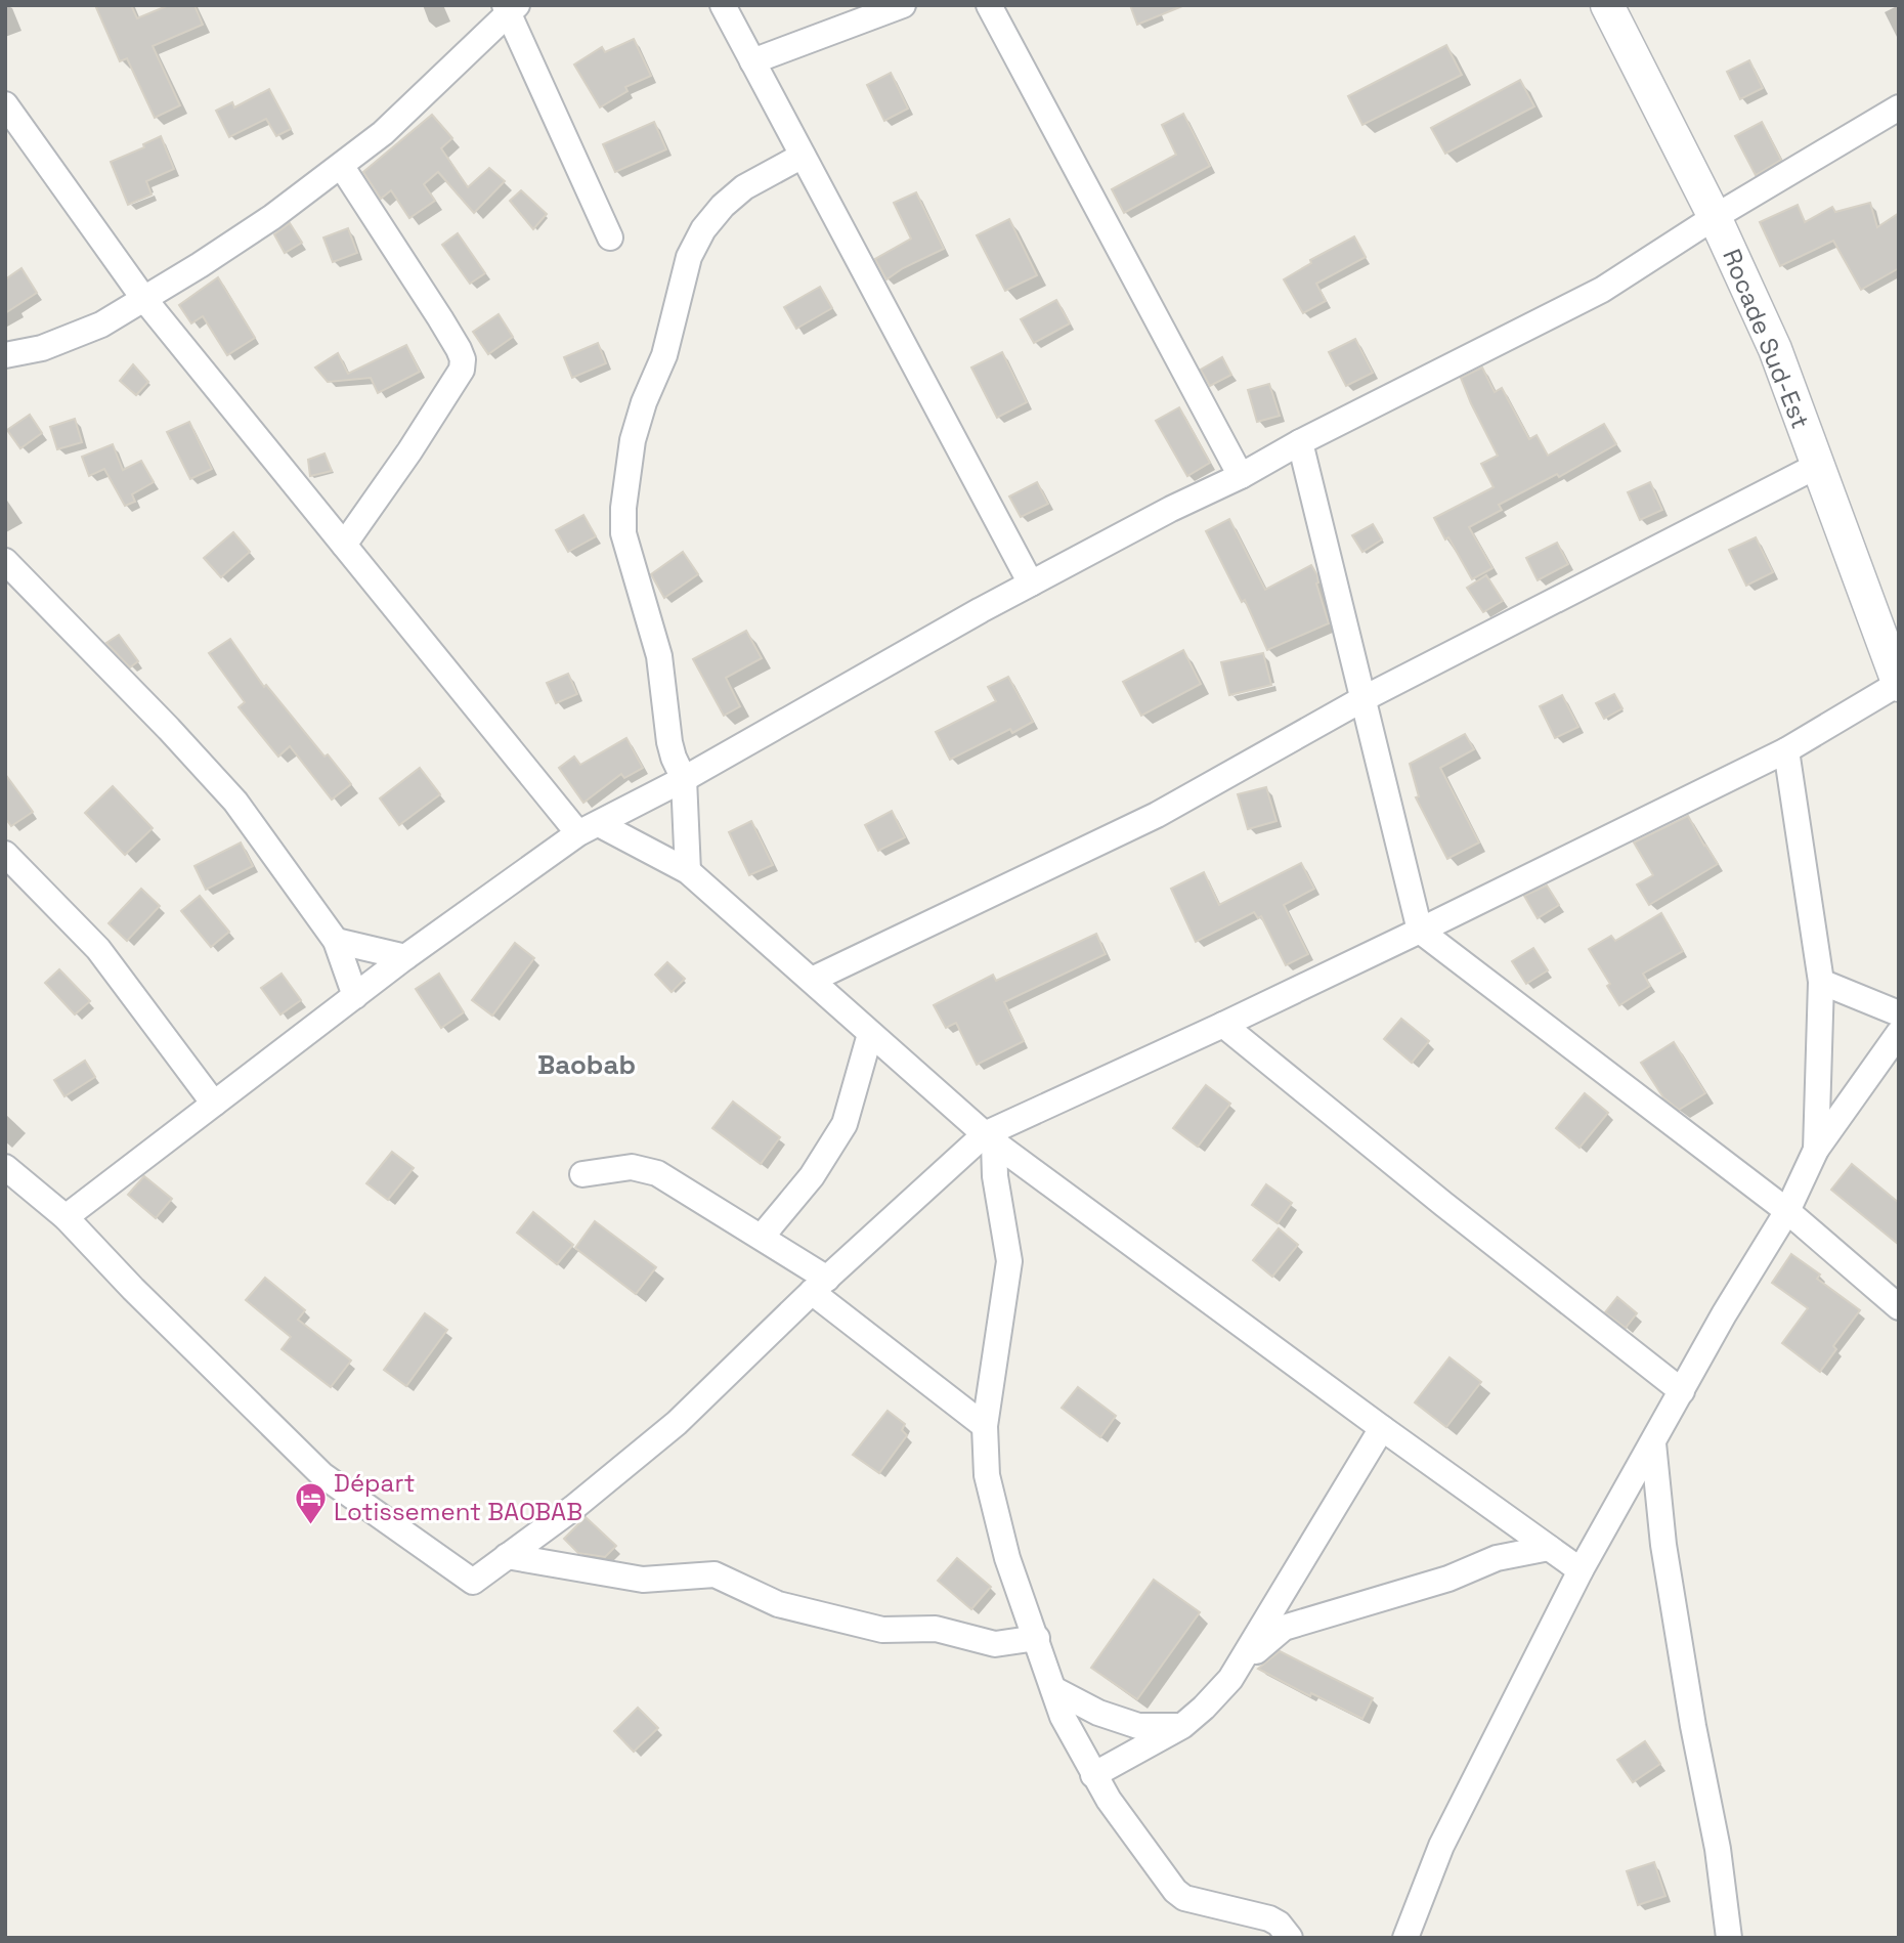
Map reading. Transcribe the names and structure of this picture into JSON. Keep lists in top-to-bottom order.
{
  "streets": {
    "street": ["Rocade Sud-Est"]
  },
  "districts": ["Baobab"],
  "places": {
    "hotel": ["Départ Lotissement BAOBAB"]
  }
}
